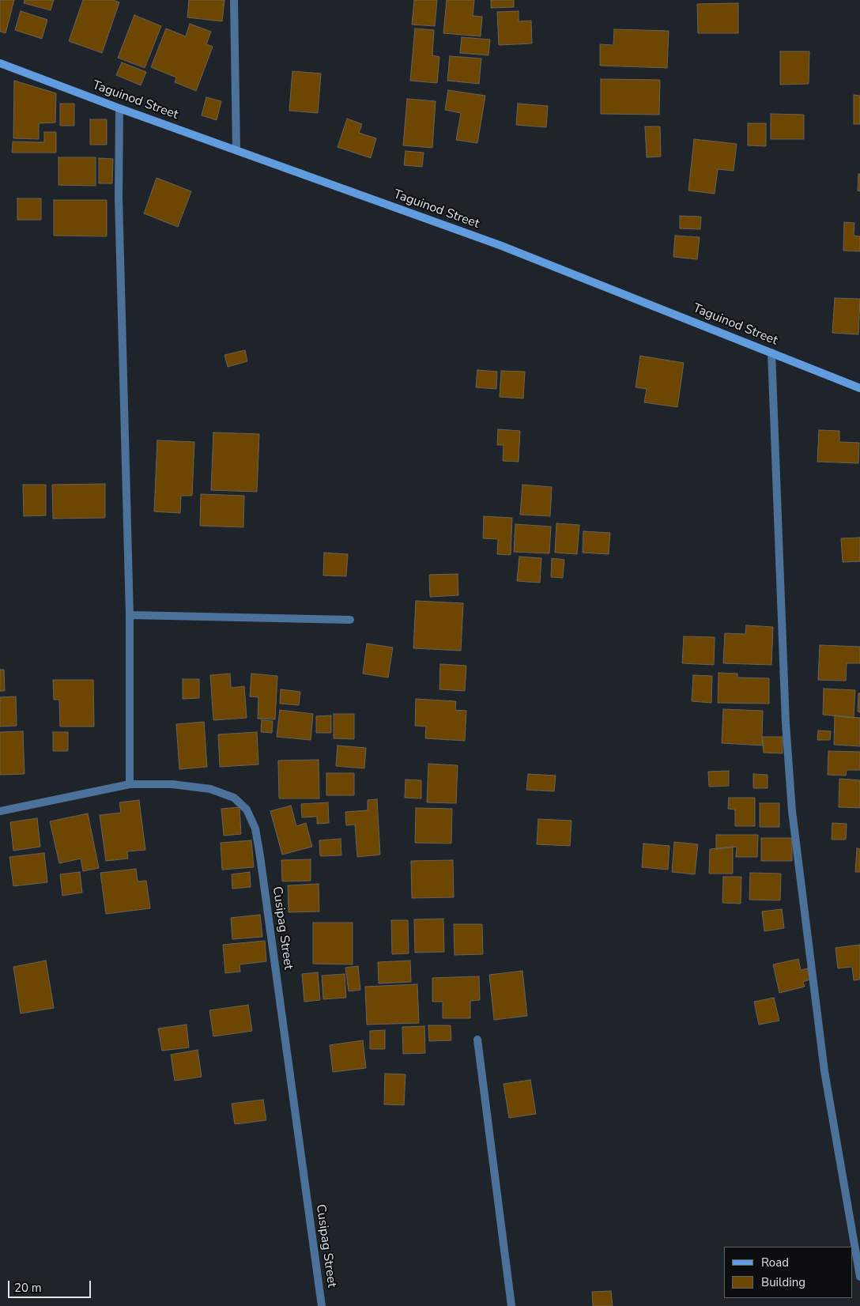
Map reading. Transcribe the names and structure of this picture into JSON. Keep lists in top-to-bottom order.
{
  "streets": {
    "street": ["Taguinod Street", "Cusipag Street"]
  },
  "legend": ["Road", "Building"],
  "scale_bar": "20 m"
}
